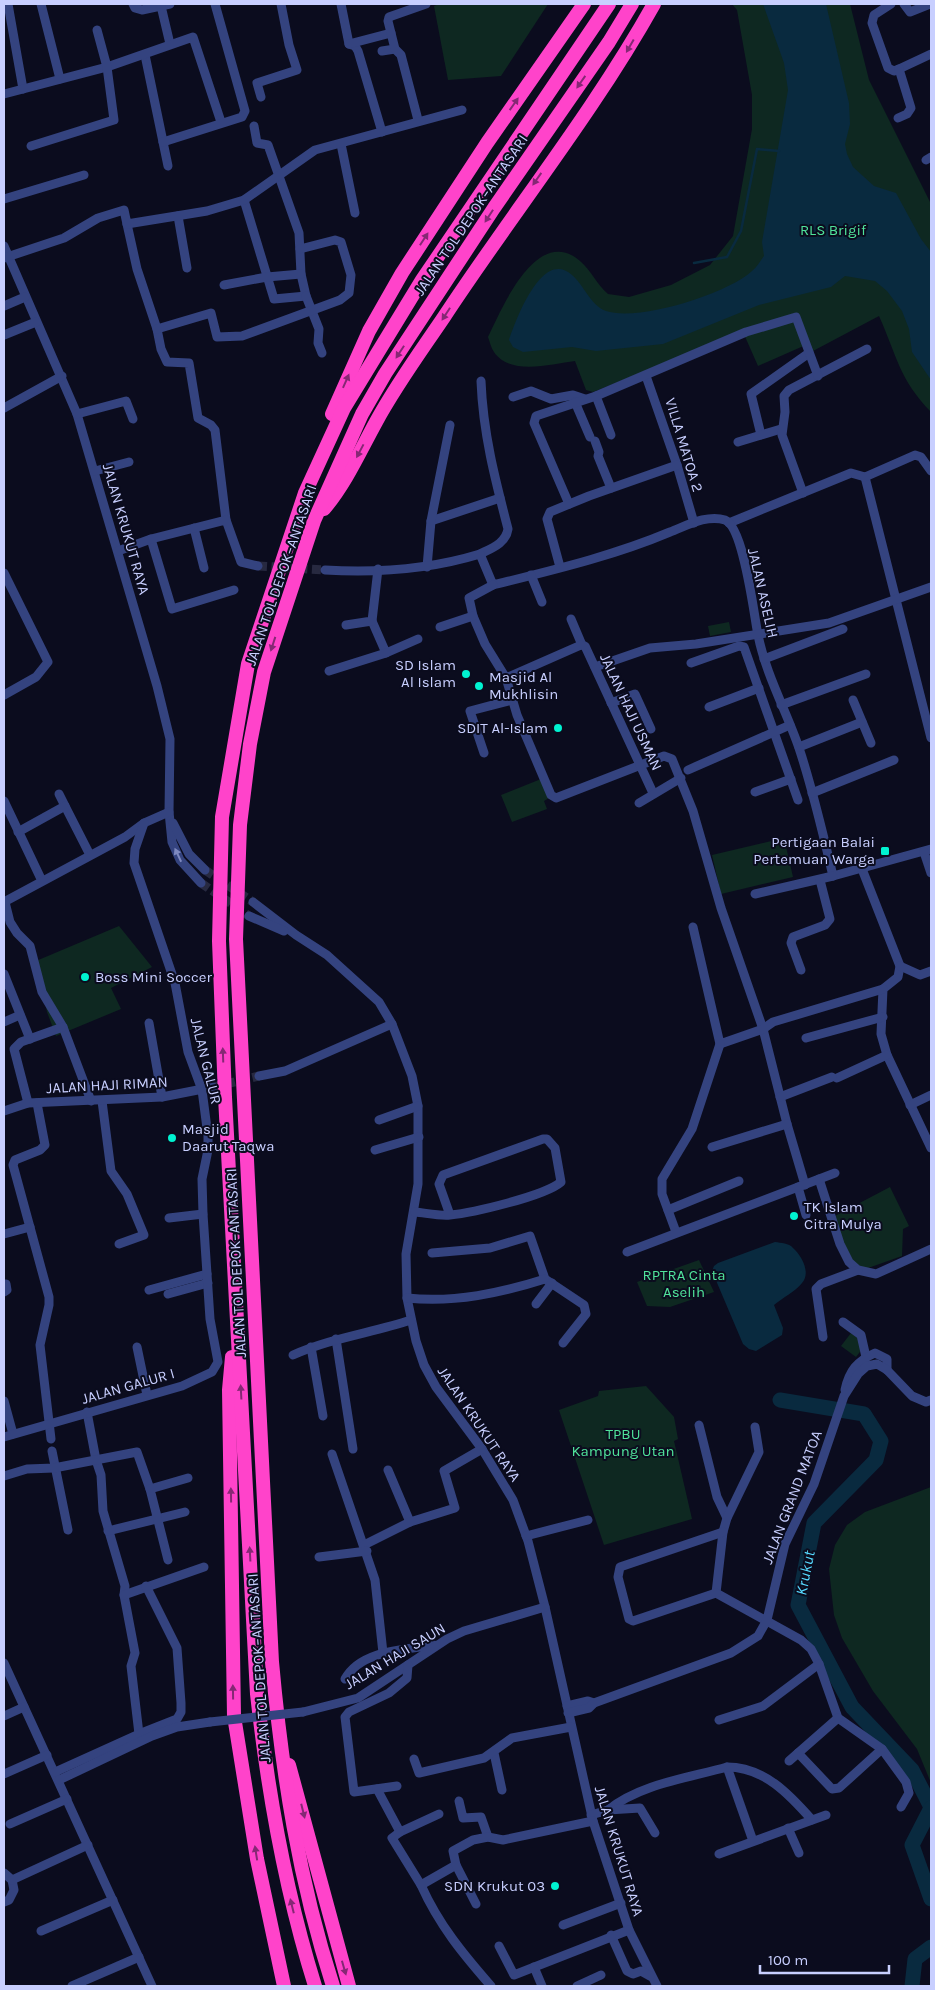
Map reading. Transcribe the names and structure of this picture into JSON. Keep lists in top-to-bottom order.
{
  "streets": {
    "highway": ["JALAN TOL DEPOK–ANTASARI"],
    "street": [
      "VILLA MATOA 2",
      "JALAN KRUKUT RAYA",
      "JALAN ASELIH",
      "JALAN HAJI USMAN",
      "JALAN GALUR",
      "JALAN HAJI RIMAN",
      "JALAN GALUR I",
      "JALAN GRAND MATOA",
      "JALAN HAJI SAUN"
    ]
  },
  "crossings": [
    ["JALAN KRUKUT RAYA", "JALAN GRAND MATOA"],
    ["JALAN KRUKUT RAYA", "JALAN HAJI SAUN"],
    ["JALAN GALUR", "JALAN HAJI RIMAN"],
    ["JALAN GALUR", "JALAN GALUR I"]
  ],
  "water": ["Krukut"],
  "parks": ["RLS Brigif", "RPTRA Cinta Aselih", "TPBU Kampung Utan"],
  "places": {
    "other": [
      "SD Islam Al Islam",
      "Masjid Al Mukhlisin",
      "SDIT Al-Islam",
      "Boss Mini Soccer",
      "Masjid Daarut Taqwa",
      "TK Islam Citra Mulya",
      "SDN Krukut 03"
    ],
    "transit": ["Pertigaan Balai Pertemuan Warga"]
  },
  "scale_bar": "100 m"
}
